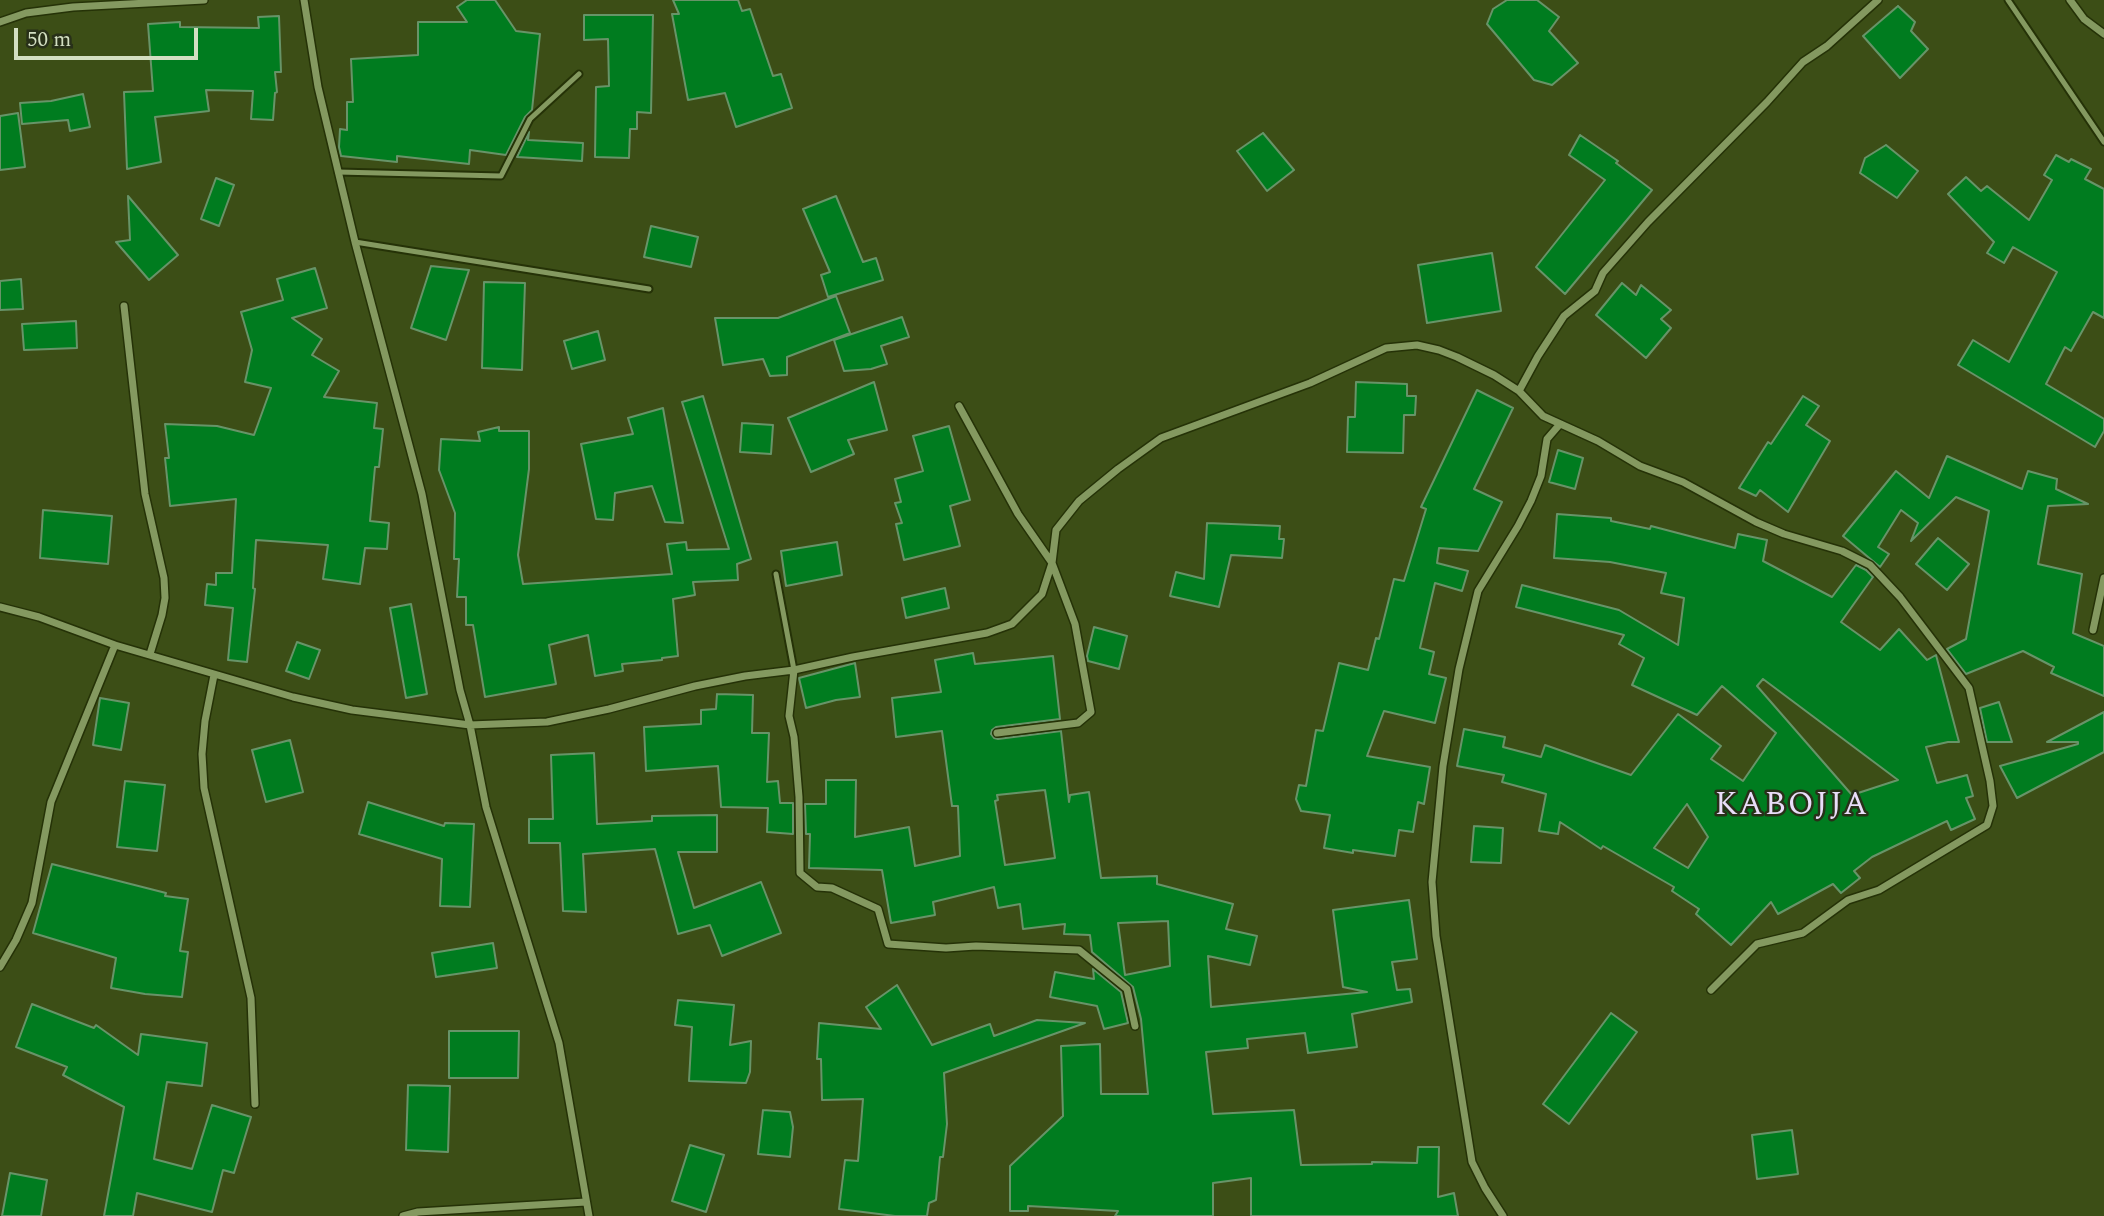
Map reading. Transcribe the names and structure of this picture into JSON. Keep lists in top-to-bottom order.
{
  "districts": ["KABOJJA"],
  "scale_bar": "50 m"
}
